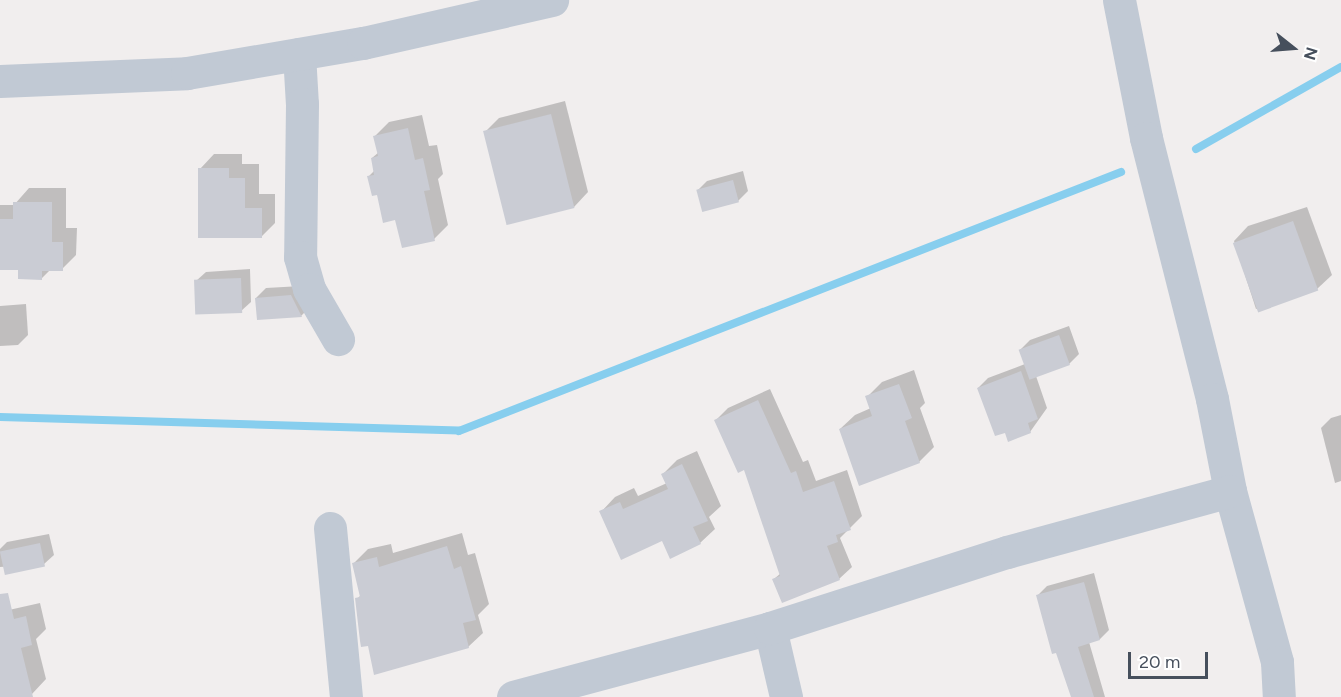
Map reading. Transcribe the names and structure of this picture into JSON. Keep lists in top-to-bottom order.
{
  "scale_bar": "20 m",
  "north": "right"
}
